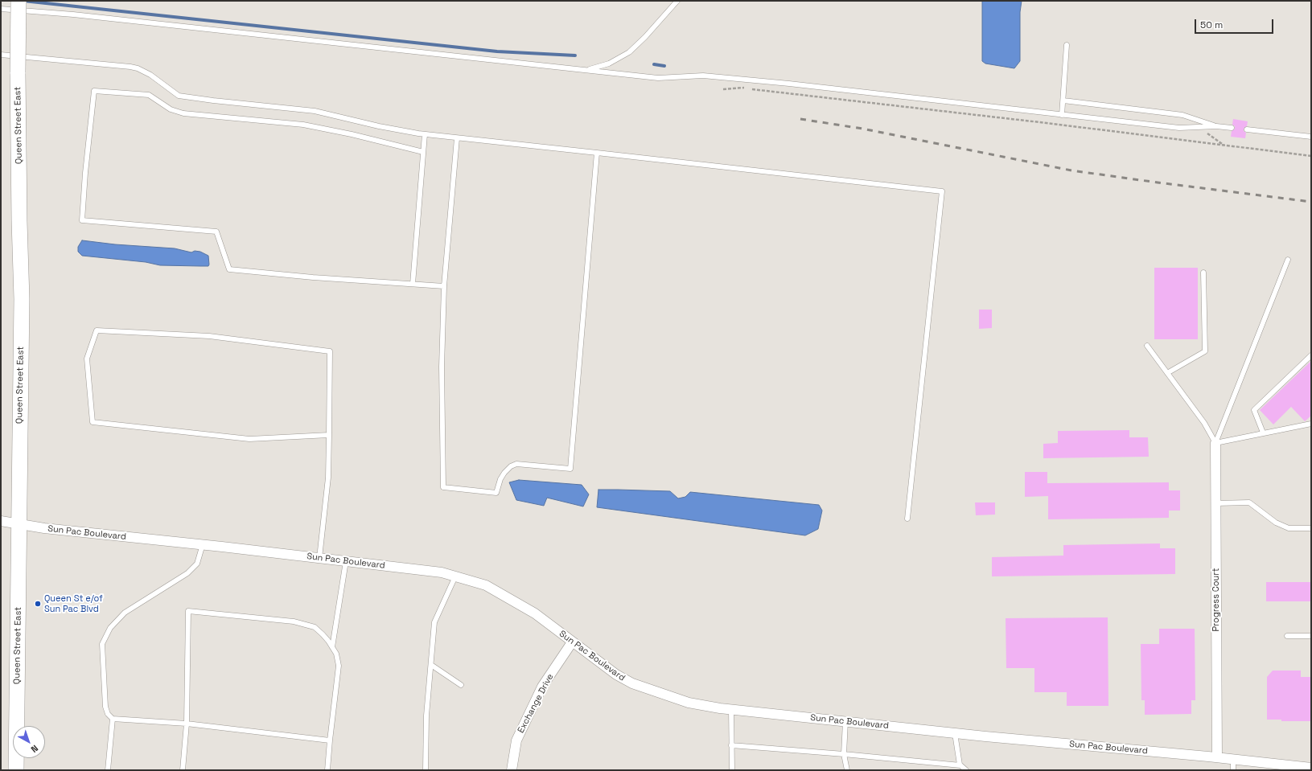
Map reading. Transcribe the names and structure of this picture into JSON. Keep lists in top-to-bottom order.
{
  "streets": {
    "main road": ["Queen Street East"],
    "street": ["Sun Pac Boulevard", "Progress Court", "Exchange Drive"]
  },
  "crossings": [
    ["Queen Street East", "Sun Pac Boulevard"],
    ["Sun Pac Boulevard", "Progress Court"],
    ["Sun Pac Boulevard", "Exchange Drive"]
  ],
  "places": ["Queen St e/of Sun Pac Blvd"],
  "scale_bar": "50 m",
  "north": "bottom right"
}
